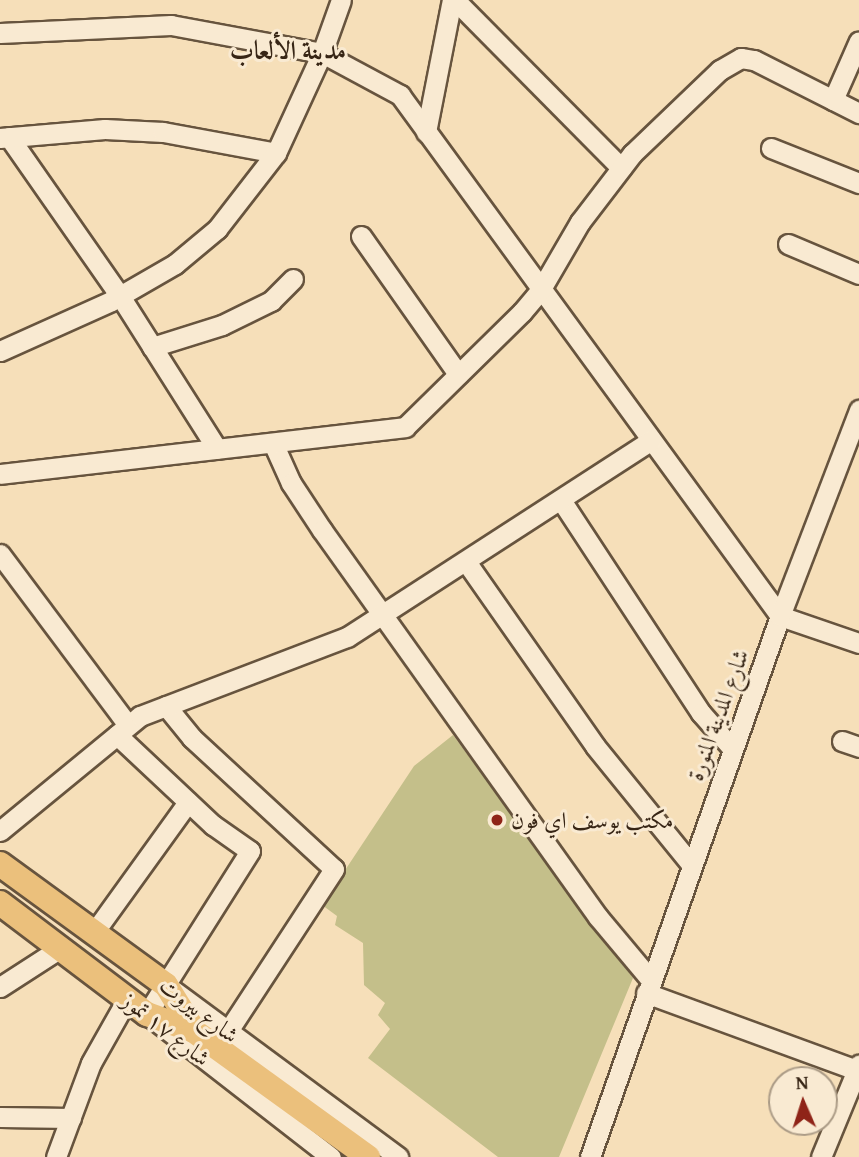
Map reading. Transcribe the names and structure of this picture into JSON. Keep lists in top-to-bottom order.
{
  "streets": {
    "main road": ["شارع بيروت", "شارع ١٧ تموز"],
    "street": ["شارع المدينة المنورة"]
  },
  "districts": ["مدينة الألعاب"],
  "places": ["مكتب يوسف اي فون"],
  "north": "top"
}
